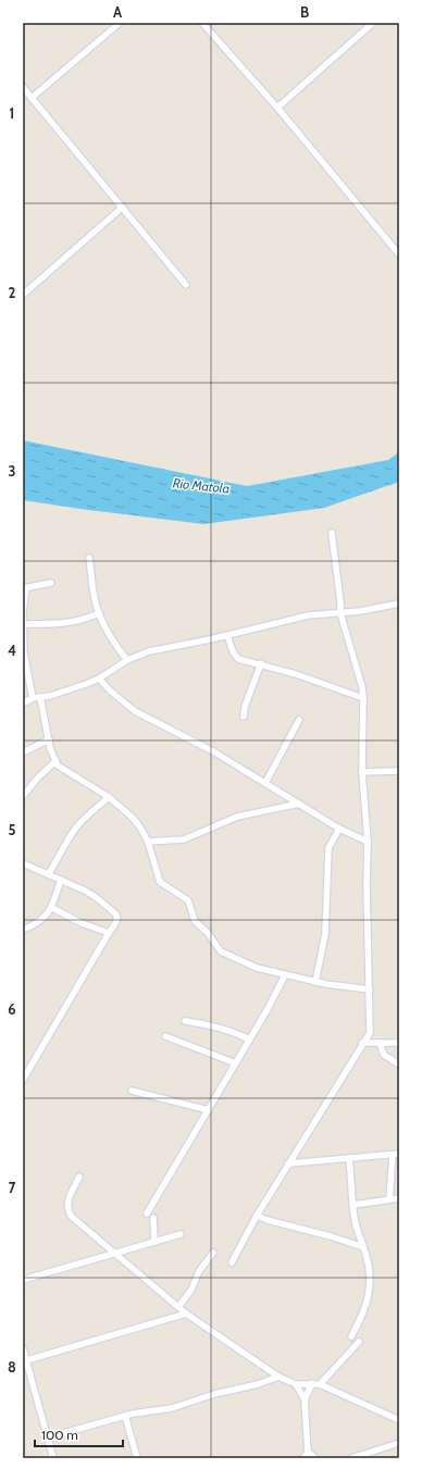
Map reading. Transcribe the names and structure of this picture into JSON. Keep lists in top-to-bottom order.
{
  "water": ["Rio Matola"],
  "scale_bar": "100 m",
  "grid": {
    "columns": ["A", "B"],
    "rows": [
      "1",
      "2",
      "3",
      "4",
      "5",
      "6",
      "7",
      "8"
    ]
  }
}
